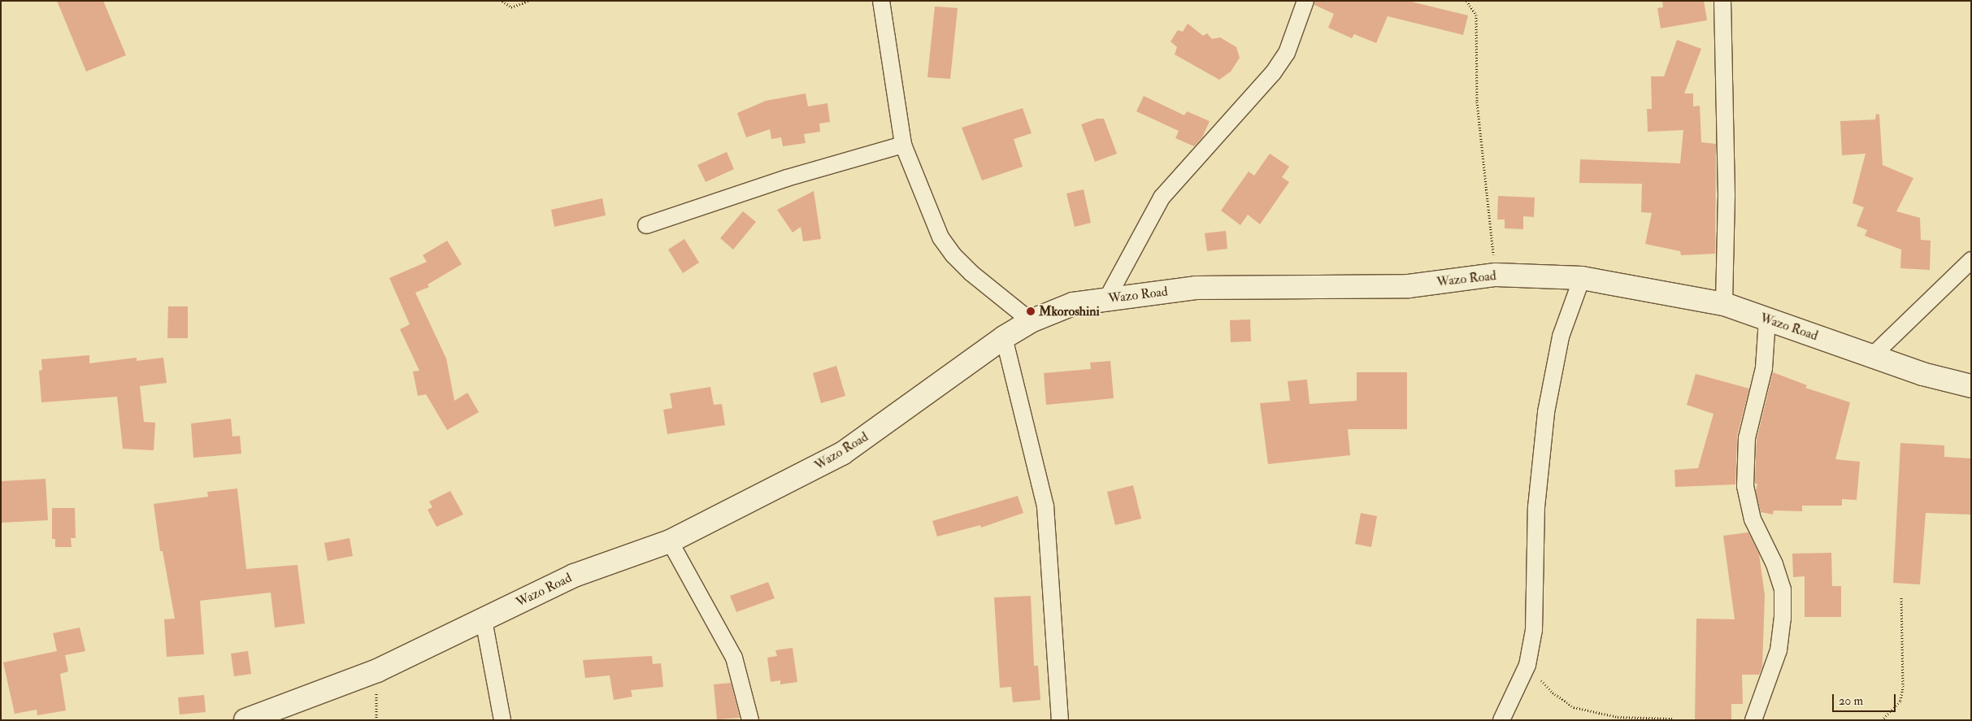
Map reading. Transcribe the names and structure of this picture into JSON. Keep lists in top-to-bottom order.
{
  "streets": {
    "main road": ["Wazo Road"]
  },
  "places": ["Mkoroshini"],
  "scale_bar": "20 m"
}
